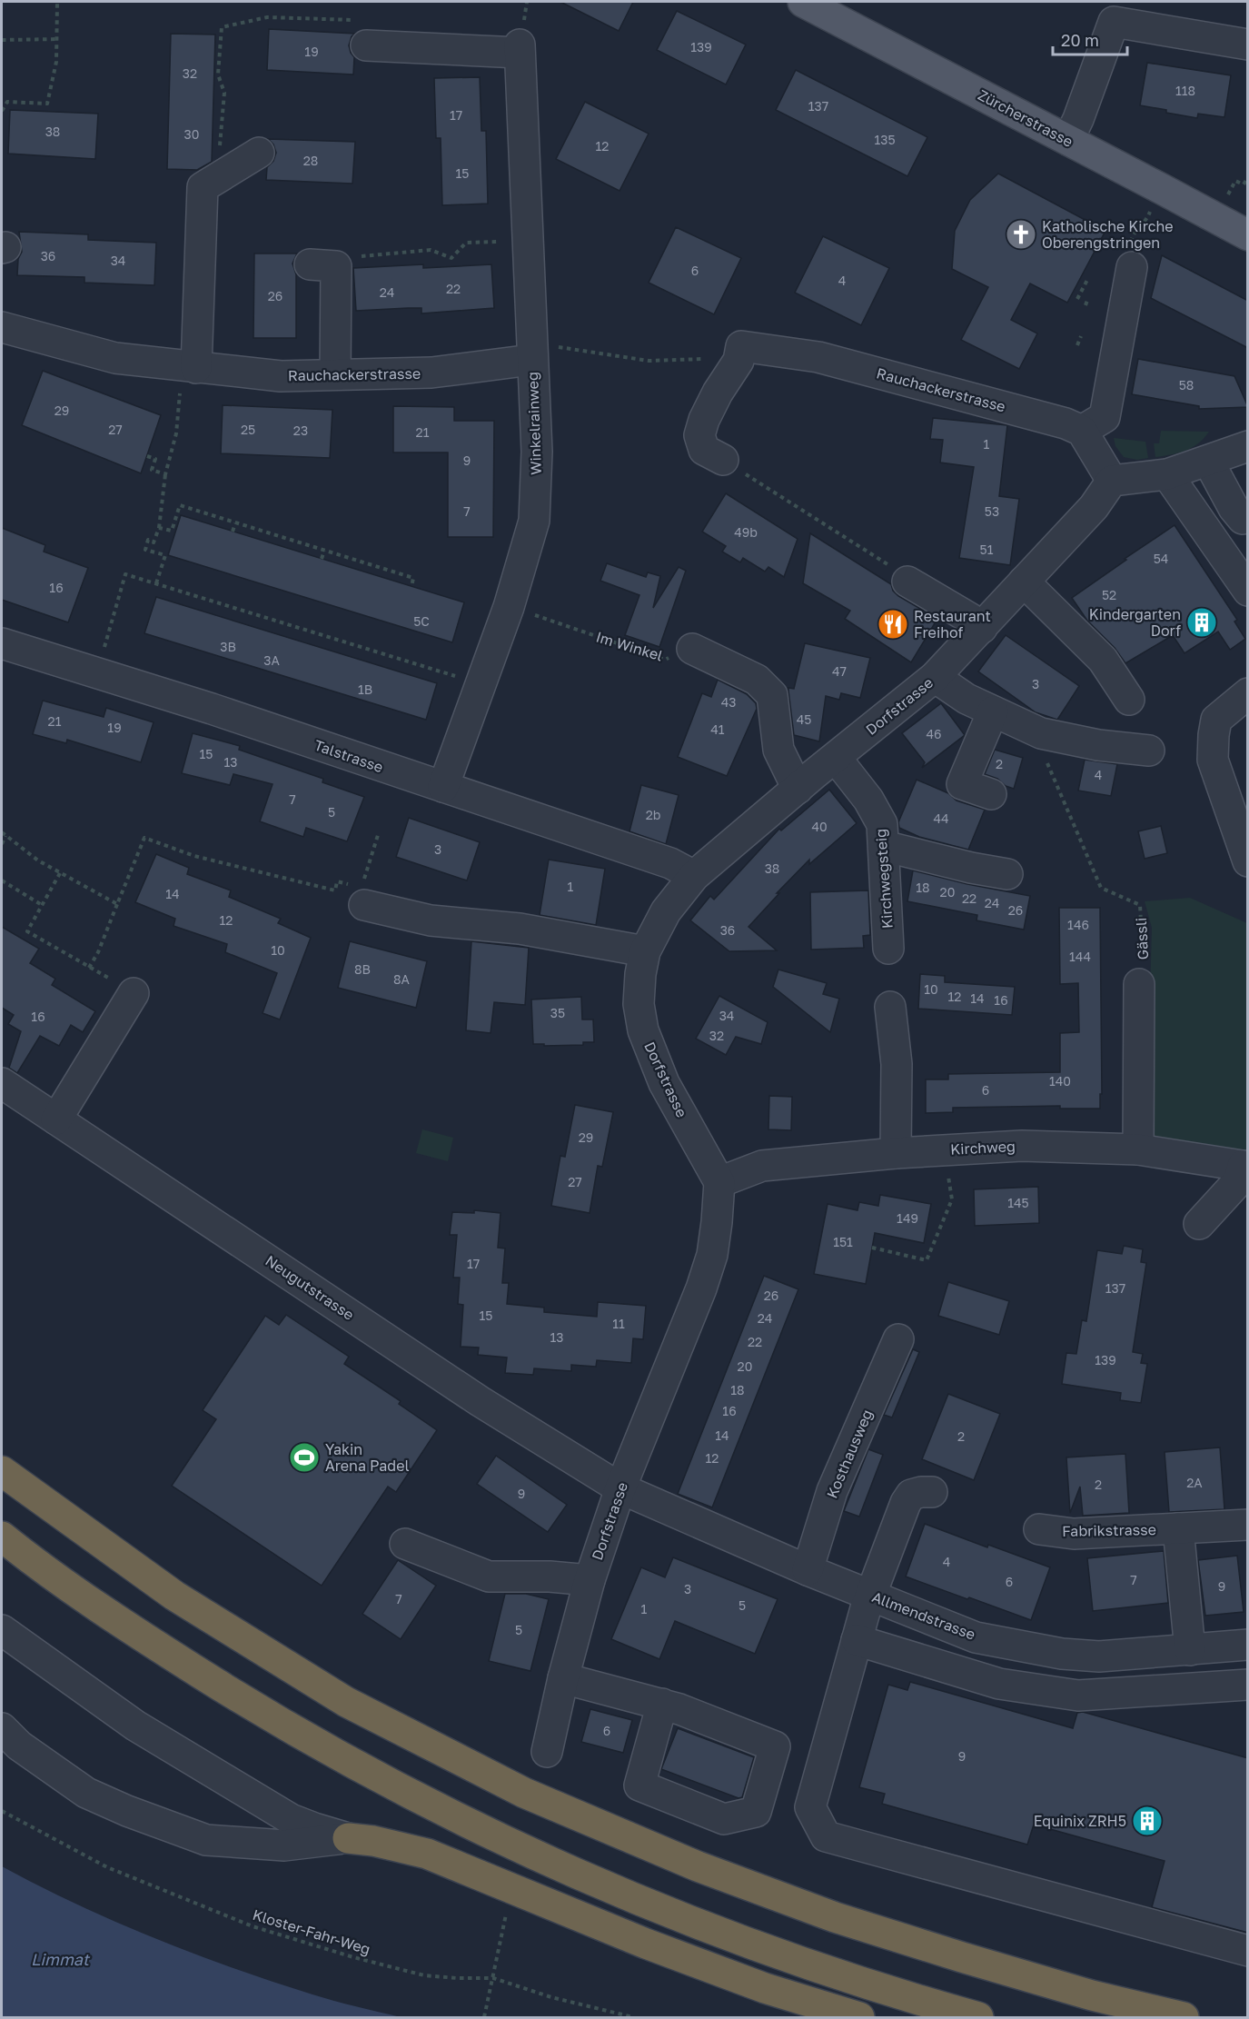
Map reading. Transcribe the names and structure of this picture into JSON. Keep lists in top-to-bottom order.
{
  "streets": {
    "main road": ["Zürcherstrasse"],
    "street": [
      "Rauchackerstrasse",
      "Winkelrainweg",
      "Dorfstrasse",
      "Talstrasse",
      "Kirchwegsteig",
      "Kirchweg",
      "Neugutstrasse",
      "Kosthausweg",
      "Fabrikstrasse",
      "Allmendstrasse"
    ],
    "path": ["Im Winkel", "Gässli", "Kloster-Fahr-Weg"]
  },
  "crossings": [
    ["Rauchackerstrasse", "Winkelrainweg"],
    ["Winkelrainweg", "Im Winkel"],
    ["Winkelrainweg", "Talstrasse"],
    ["Dorfstrasse", "Talstrasse"],
    ["Dorfstrasse", "Kirchwegsteig"],
    ["Dorfstrasse", "Kirchweg"],
    ["Dorfstrasse", "Neugutstrasse"],
    ["Dorfstrasse", "Allmendstrasse"],
    ["Neugutstrasse", "Allmendstrasse"],
    ["Kosthausweg", "Allmendstrasse"],
    ["Fabrikstrasse", "Allmendstrasse"]
  ],
  "water": ["Limmat"],
  "places": {
    "church": ["Katholische Kirche Oberengstringen"],
    "building": ["Kindergarten Dorf", "Equinix ZRH5"],
    "restaurant": ["Restaurant Freihof"],
    "sports": ["Yakin Arena Padel"]
  },
  "house_numbers": [
    "139",
    "19",
    "32",
    "118",
    "137",
    "17",
    "38",
    "30",
    "135",
    "12",
    "28",
    "15",
    "36",
    "34",
    "6",
    "4",
    "22",
    "24",
    "26",
    "58",
    "29",
    "27",
    "25",
    "23",
    "21",
    "1",
    "9",
    "7",
    "53",
    "49b",
    "51",
    "54",
    "16",
    "52",
    "5C",
    "3B",
    "3A",
    "47",
    "3",
    "1B",
    "43",
    "45",
    "21",
    "19",
    "41",
    "46",
    "15",
    "13",
    "2",
    "4",
    "7",
    "5",
    "2b",
    "44",
    "40",
    "3",
    "38",
    "1",
    "18",
    "20",
    "14",
    "22",
    "24",
    "26",
    "12",
    "146",
    "36",
    "10",
    "144",
    "8B",
    "8A",
    "10",
    "12",
    "14",
    "16",
    "35",
    "34",
    "16",
    "32",
    "140",
    "6",
    "29",
    "27",
    "145",
    "149",
    "151",
    "17",
    "137",
    "26",
    "15",
    "24",
    "11",
    "13",
    "22",
    "139",
    "20",
    "18",
    "16",
    "14",
    "2",
    "12",
    "2A",
    "2",
    "9",
    "4",
    "7",
    "6",
    "9",
    "3",
    "7",
    "5",
    "1",
    "5",
    "6",
    "9"
  ],
  "scale_bar": "20 m"
}
